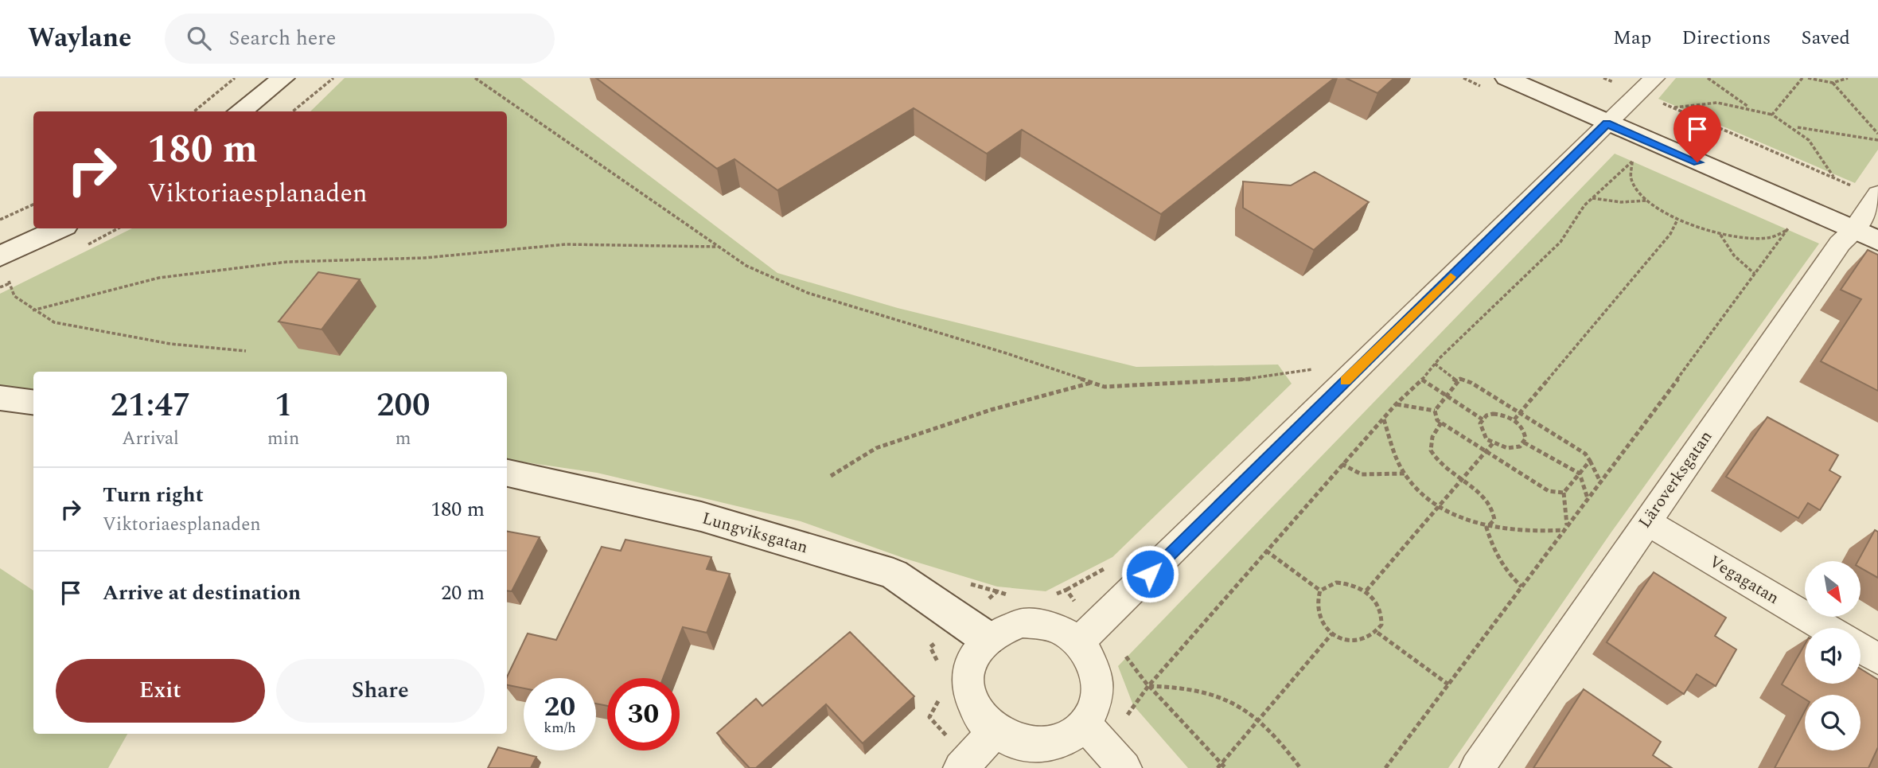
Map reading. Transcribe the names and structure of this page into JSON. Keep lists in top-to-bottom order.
{
  "streets": {
    "main road": ["Lungviksgatan"],
    "street": ["Läroverksgatan", "Vegagatan"]
  },
  "crossings": [
    ["Läroverksgatan", "Vegagatan"]
  ],
  "north": "bottom right",
  "page": {
    "header": "Waylane",
    "search": "Search here",
    "nav": ["Map", "Directions", "Saved"],
    "turn": ["180 m", "Viktoriaesplanaden"],
    "eta": [
      "21:47",
      "Arrival",
      "1",
      "min",
      "200",
      "m"
    ],
    "list": [
      {
        "name": "Turn right",
        "note": "Viktoriaesplanaden",
        "value": "180 m"
      },
      {
        "name": "Arrive at destination",
        "value": "20 m"
      }
    ],
    "buttons": ["Exit", "Share"],
    "speed": "20 km/h",
    "limit": "30"
  }
}
